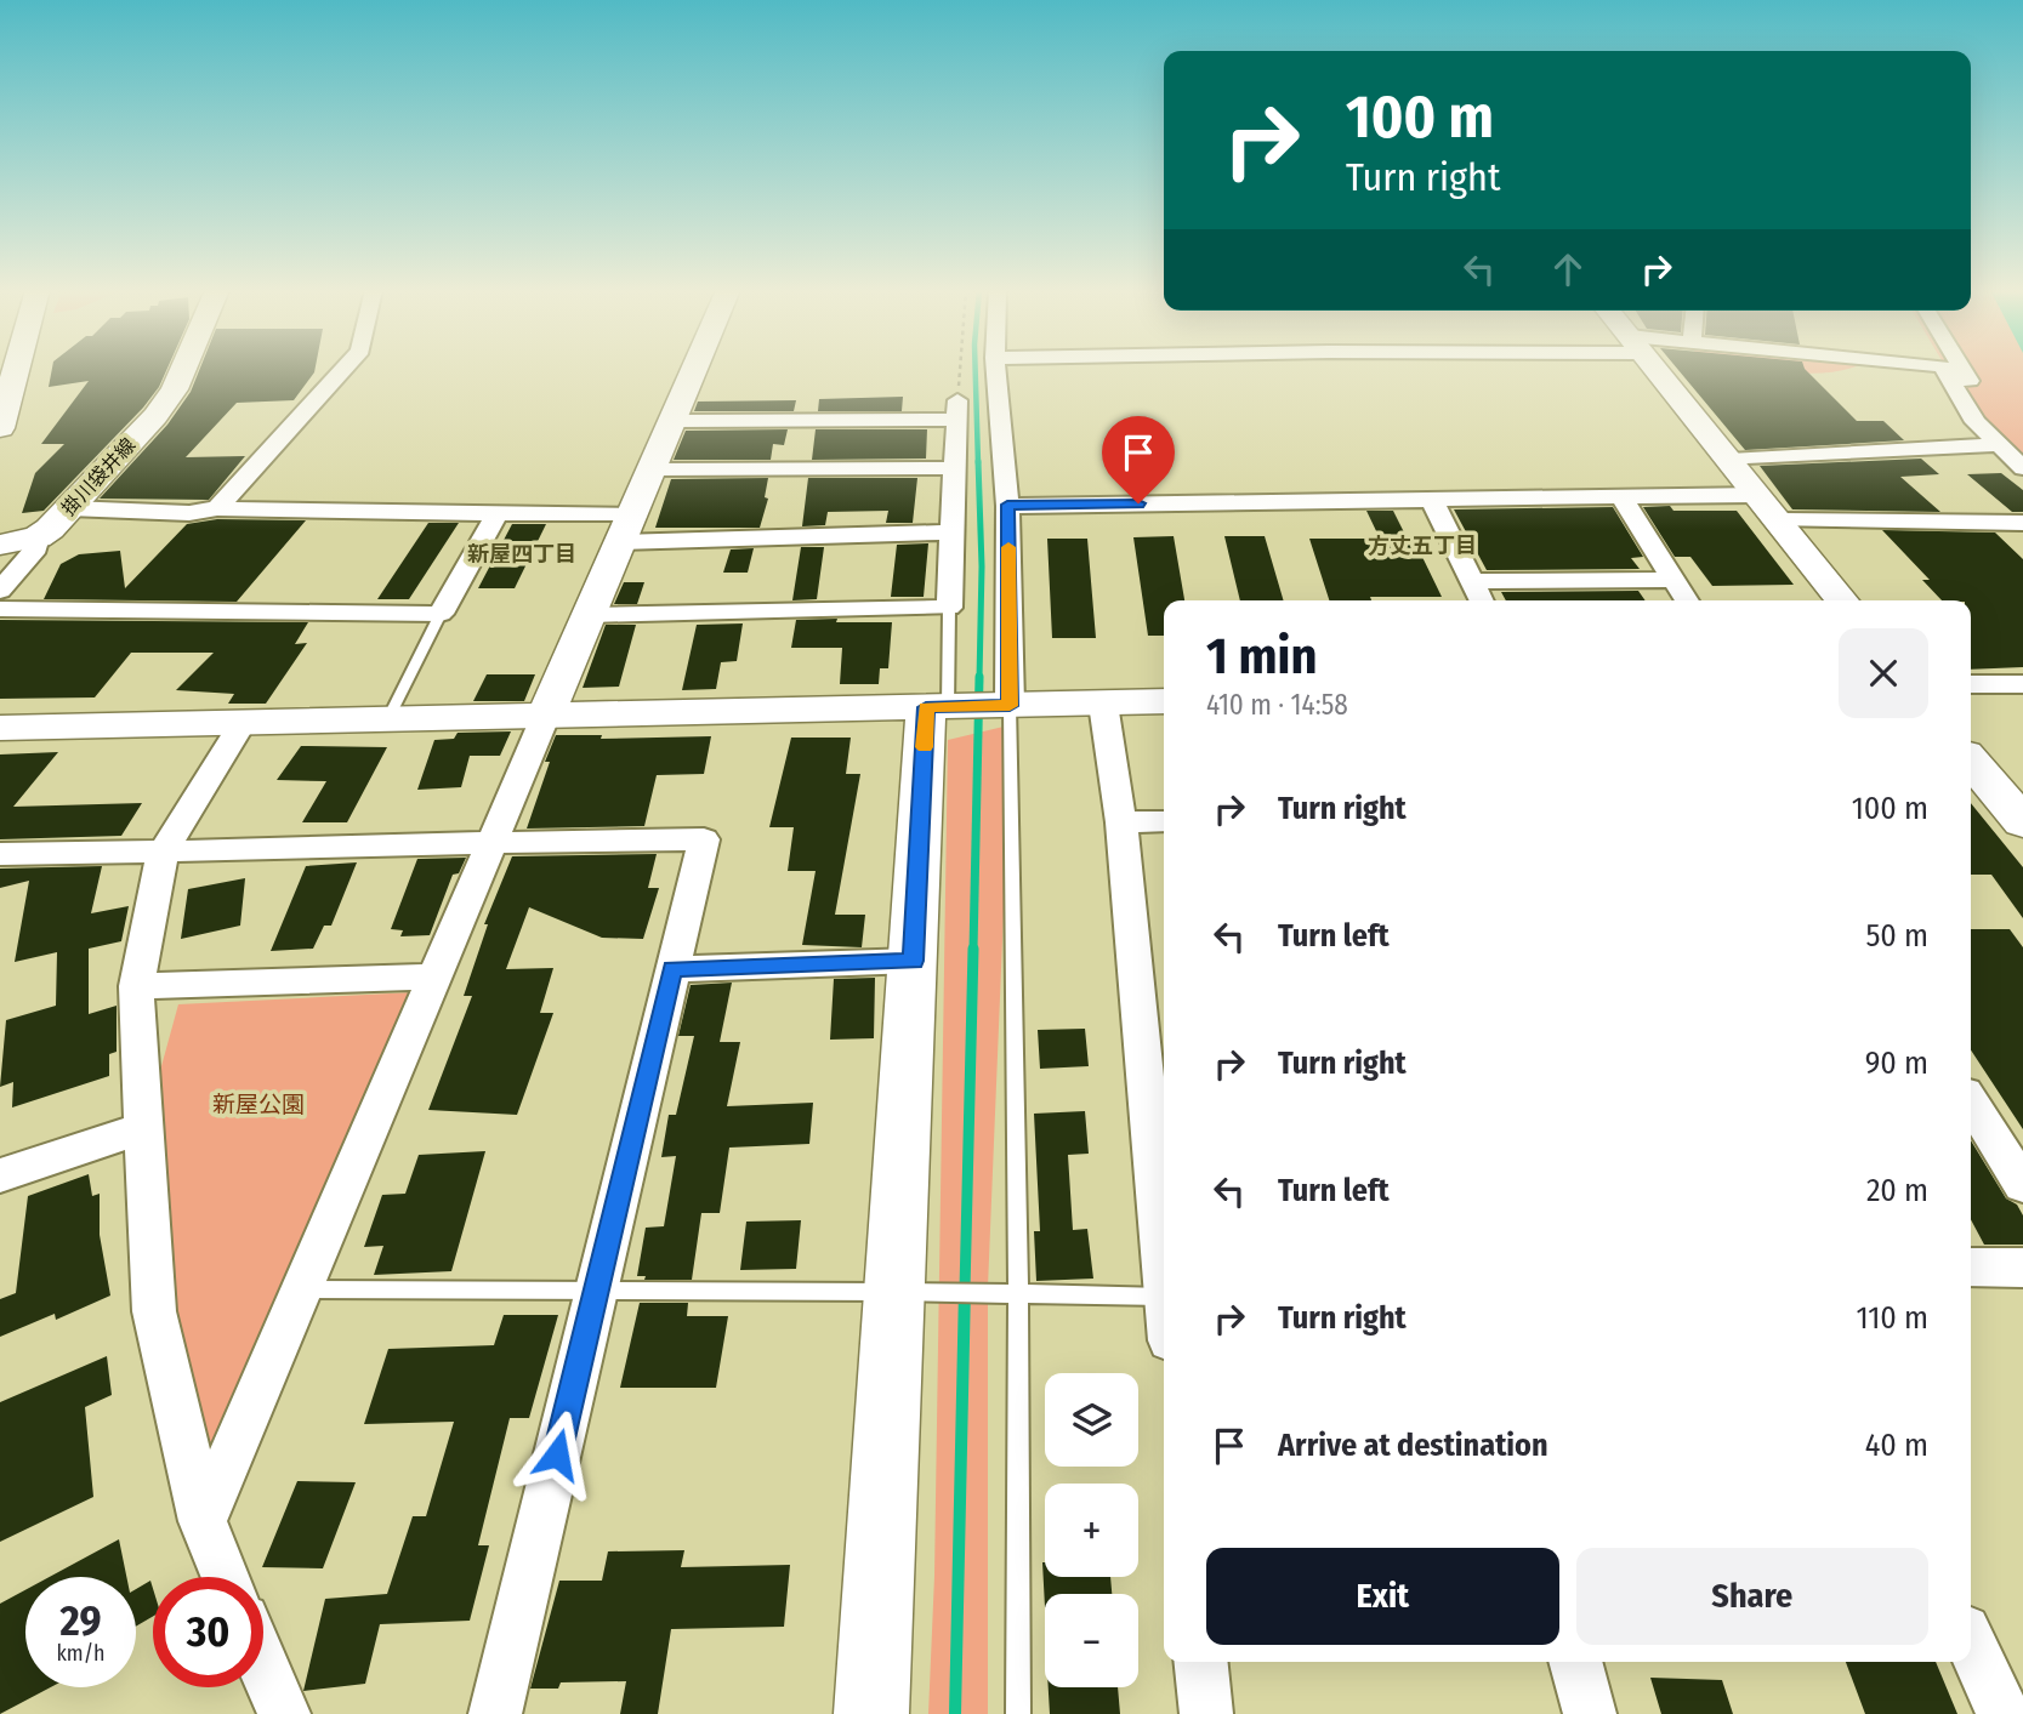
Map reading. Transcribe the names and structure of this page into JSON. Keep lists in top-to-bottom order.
{
  "streets": {
    "street": ["掛川袋井線"]
  },
  "districts": ["方丈五丁目", "新屋四丁目"],
  "parks": ["新屋公園"],
  "page": {
    "turn": ["100 m", "Turn right"],
    "heading": ["1 min", "410 m · 14:58"],
    "list": [
      {
        "name": "Turn right",
        "value": "100 m"
      },
      {
        "name": "Turn left",
        "value": "50 m"
      },
      {
        "name": "Turn right",
        "value": "90 m"
      },
      {
        "name": "Turn left",
        "value": "20 m"
      },
      {
        "name": "Turn right",
        "value": "110 m"
      },
      {
        "name": "Arrive at destination",
        "value": "40 m"
      }
    ],
    "map_buttons": ["+", "−"],
    "buttons": ["Exit", "Share"],
    "speed": "29 km/h",
    "limit": "30"
  }
}
